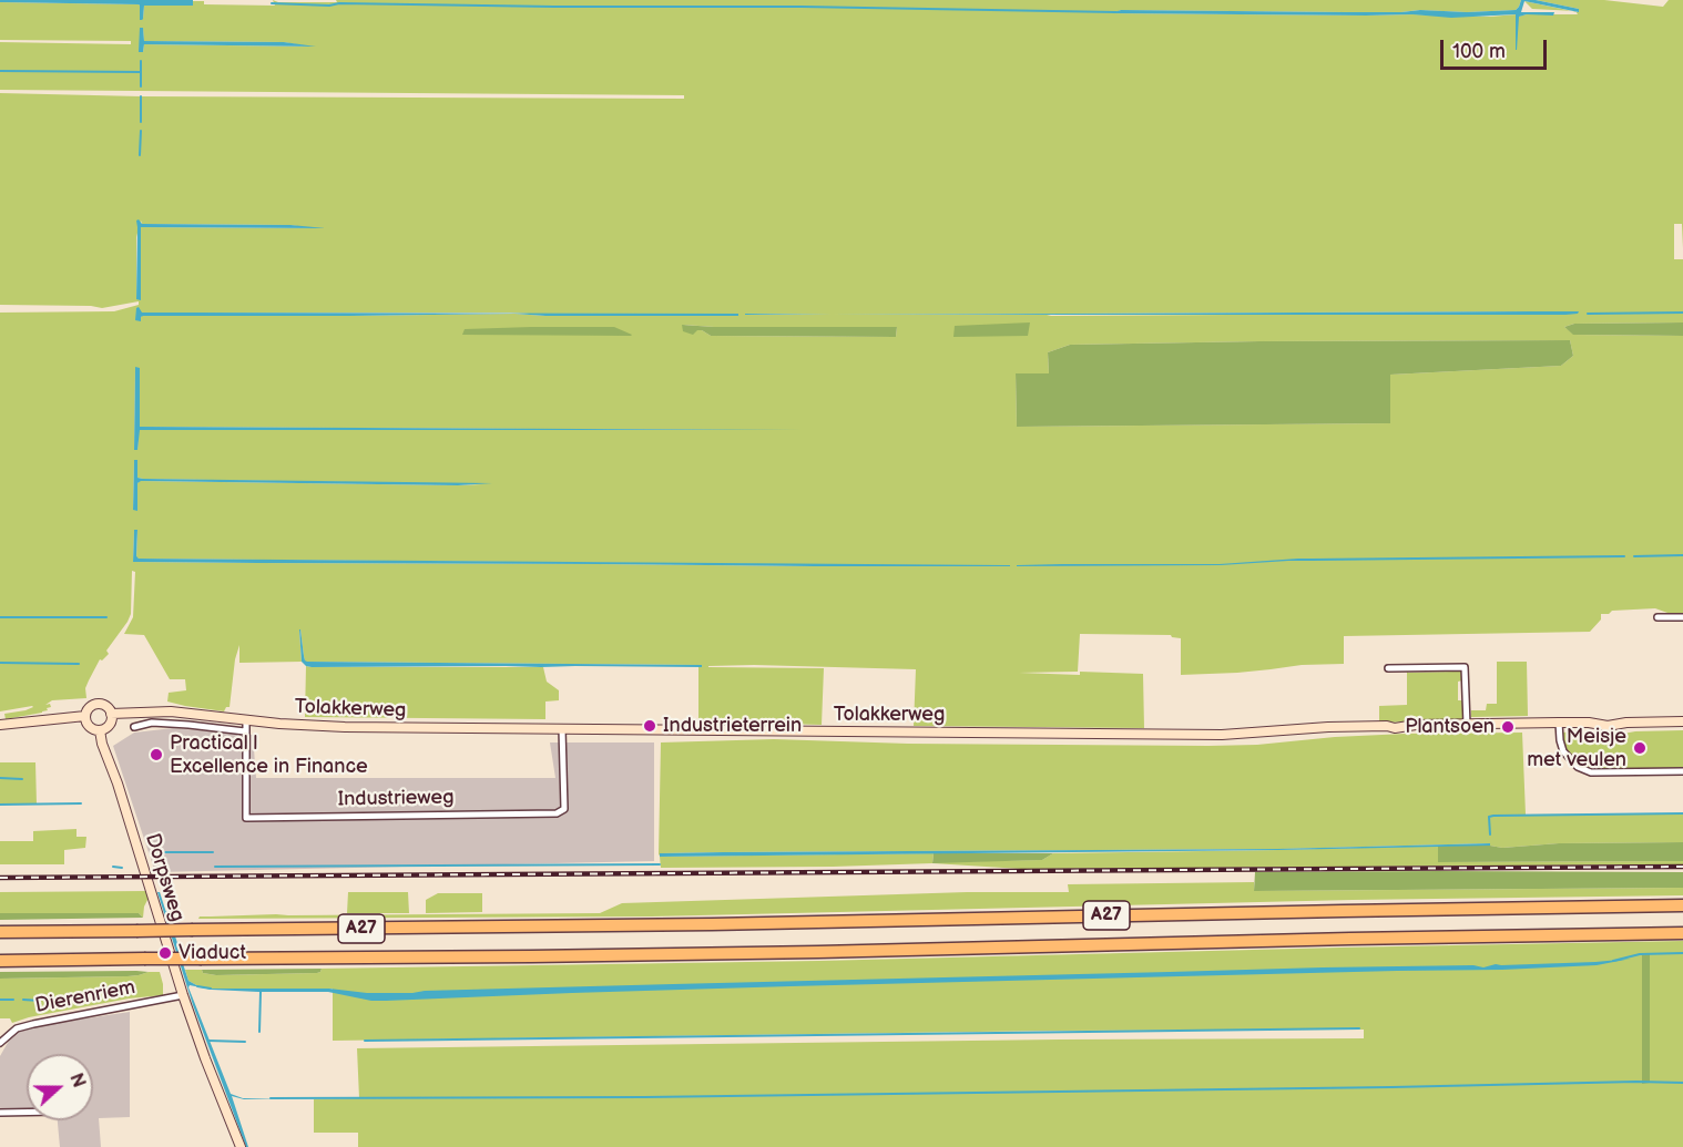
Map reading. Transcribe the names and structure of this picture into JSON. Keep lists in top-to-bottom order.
{
  "streets": {
    "highway": ["A27"],
    "main road": ["Tolakkerweg", "Dorpsweg"],
    "street": ["Industrieweg", "Dierenriem"]
  },
  "crossings": [
    ["Tolakkerweg", "Industrieweg"],
    ["Tolakkerweg", "Dorpsweg"],
    ["Dorpsweg", "Dierenriem"]
  ],
  "places": [
    "Industrieterrein",
    "Plantsoen",
    "Meisje met veulen",
    "Practical | Excellence in Finance",
    "Viaduct"
  ],
  "scale_bar": "100 m",
  "north": "right"
}
